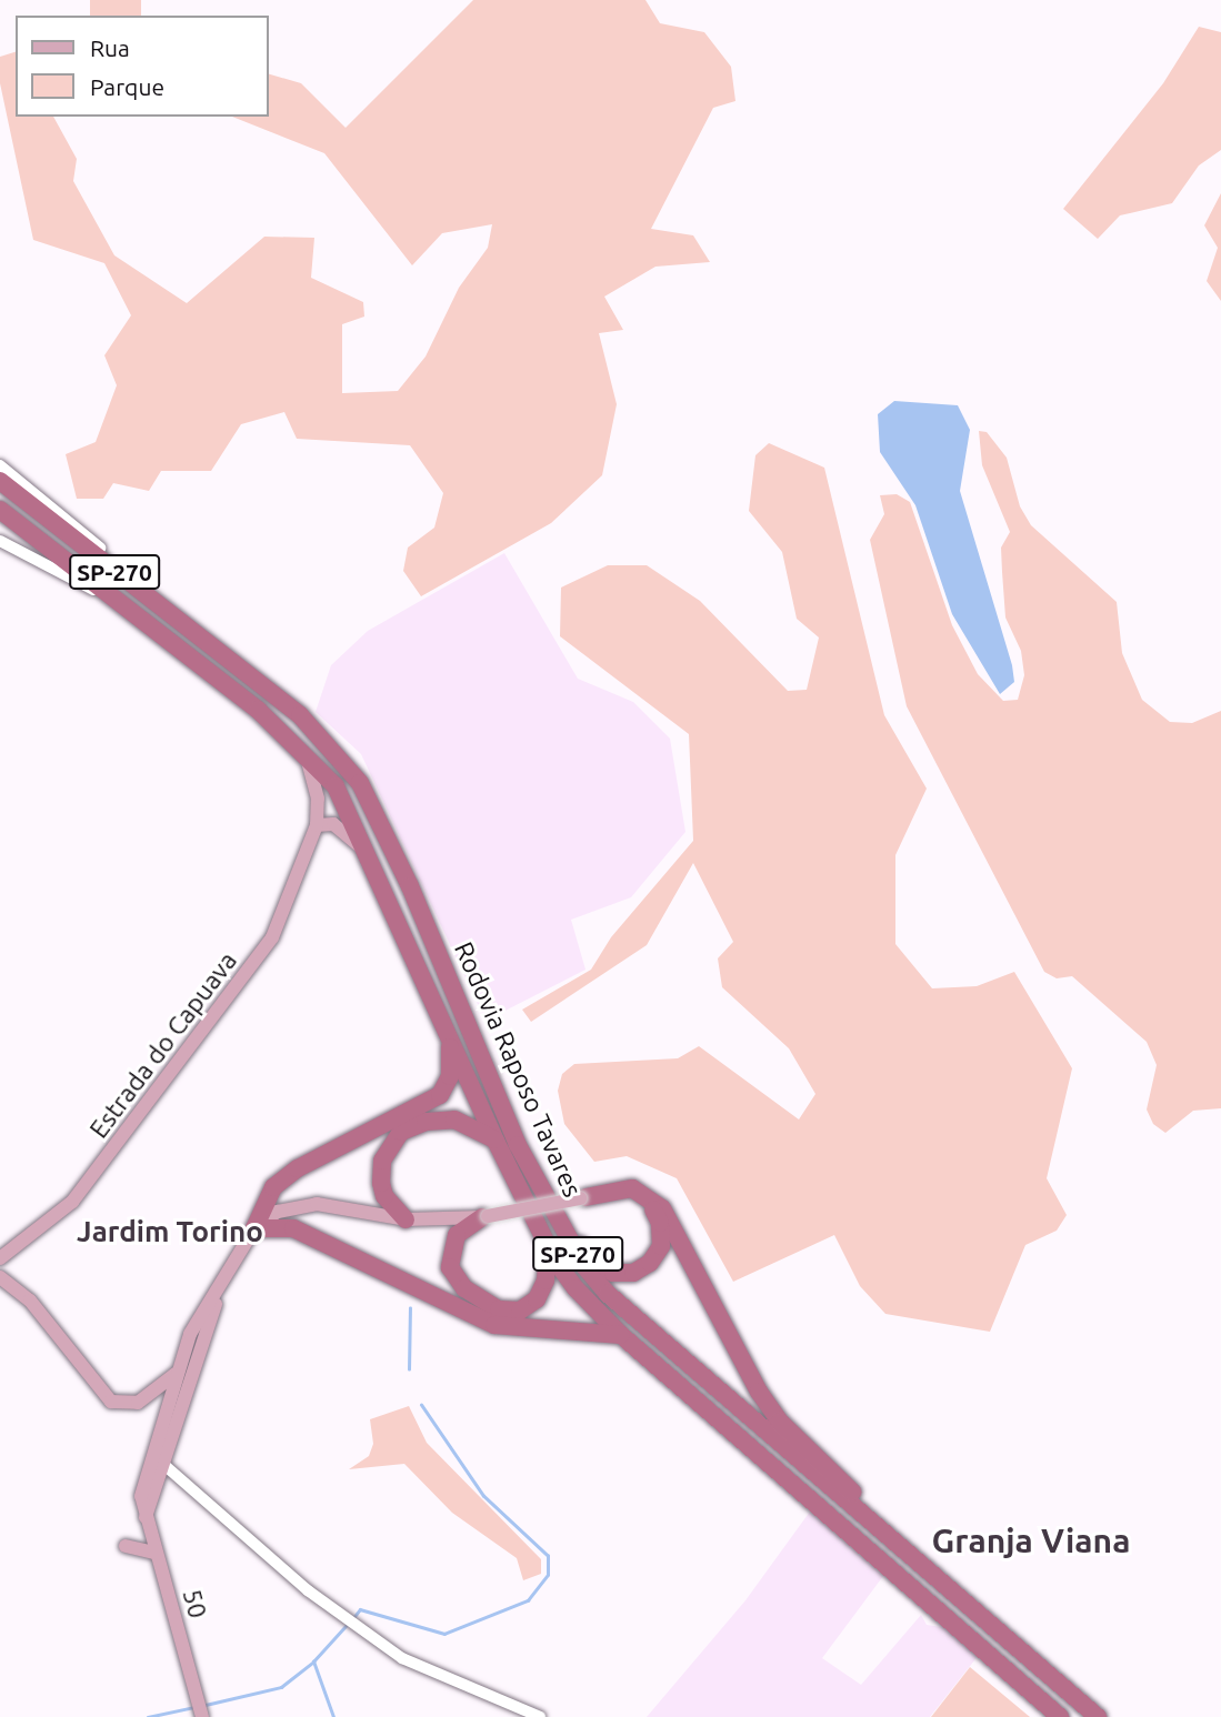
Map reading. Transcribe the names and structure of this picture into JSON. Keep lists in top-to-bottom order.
{
  "streets": {
    "highway": ["SP-270", "Rodovia Raposo Tavares"],
    "main road": ["Estrada do Capuava", "50"]
  },
  "crossings": [
    ["Estrada do Capuava", "Rodovia Raposo Tavares"]
  ],
  "districts": ["Jardim Torino", "Granja Viana"],
  "legend": ["Rua", "Parque"]
}
